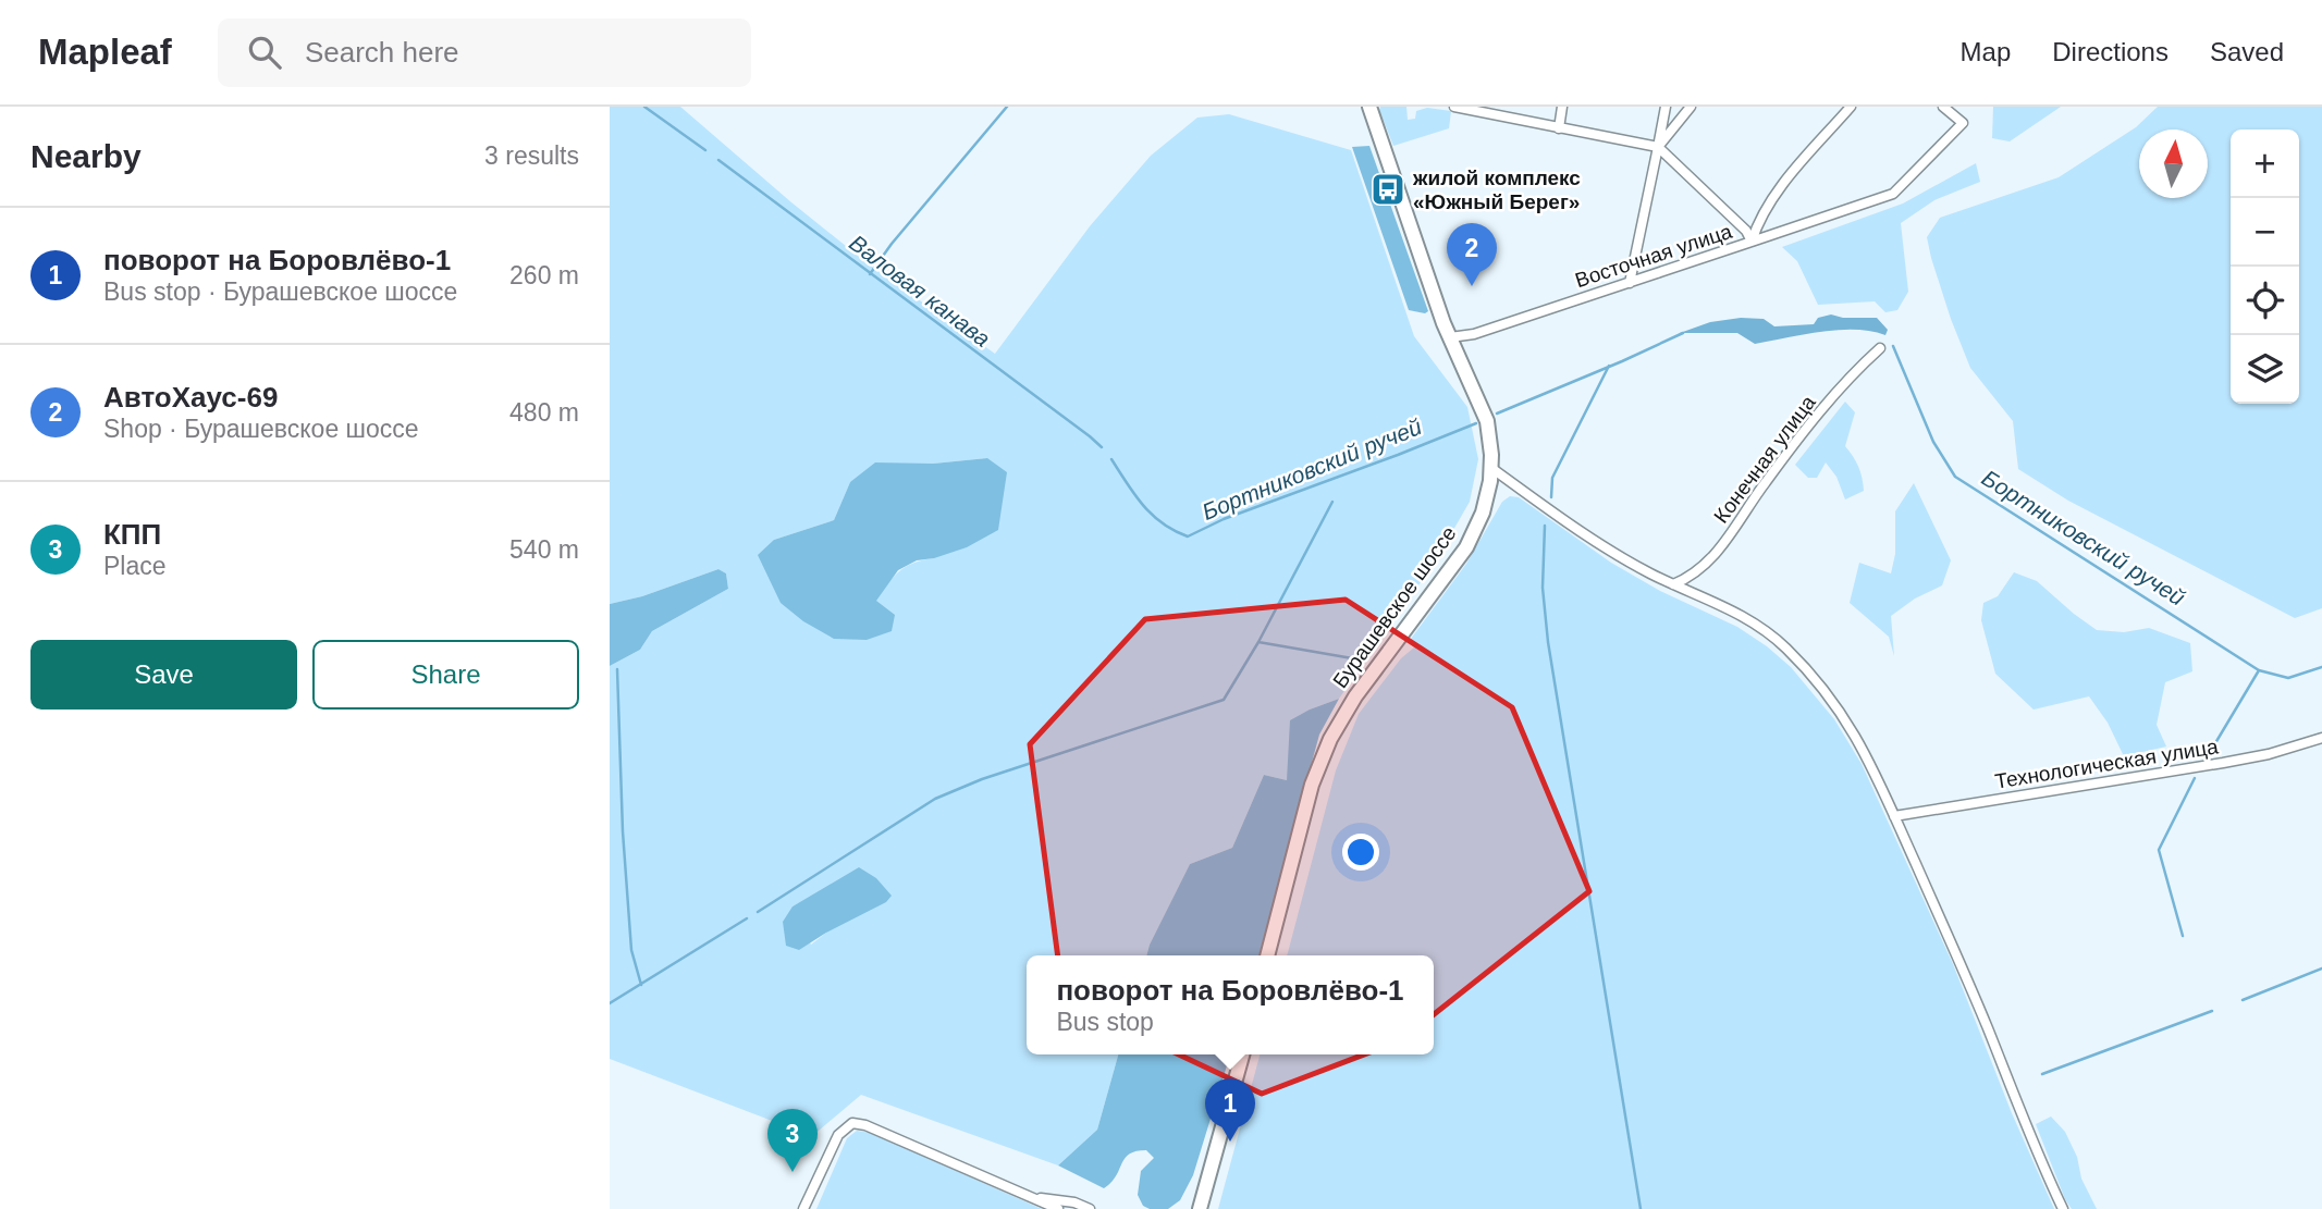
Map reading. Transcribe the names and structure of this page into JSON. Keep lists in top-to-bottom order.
{
  "streets": {
    "main road": ["Бурашевское шоссе"],
    "street": ["Восточная улица", "Конечная улица", "Технологическая улица"]
  },
  "crossings": [
    ["Восточная улица", "Бурашевское шоссе"]
  ],
  "water": ["Валовая канава", "Бортниковский ручей"],
  "places": {
    "bus stop": ["жилой комплекс «Южный Берег»"]
  },
  "north": "top",
  "page": {
    "header": "Mapleaf",
    "search": "Search here",
    "nav": ["Map", "Directions", "Saved"],
    "heading": ["Nearby", "3 results"],
    "map_buttons": ["+", "−"],
    "list": [
      {
        "mark": "1",
        "name": "поворот на Боровлёво-1",
        "note": "Bus stop · Бурашевское шоссе",
        "value": "260 m"
      },
      {
        "mark": "2",
        "name": "АвтоХаус-69",
        "note": "Shop · Бурашевское шоссе",
        "value": "480 m"
      },
      {
        "mark": "3",
        "name": "КПП",
        "note": "Place",
        "value": "540 m"
      }
    ],
    "pins": ["2", "1", "3"],
    "buttons": ["Save", "Share"],
    "popup": ["поворот на Боровлёво-1", "Bus stop"]
  }
}
